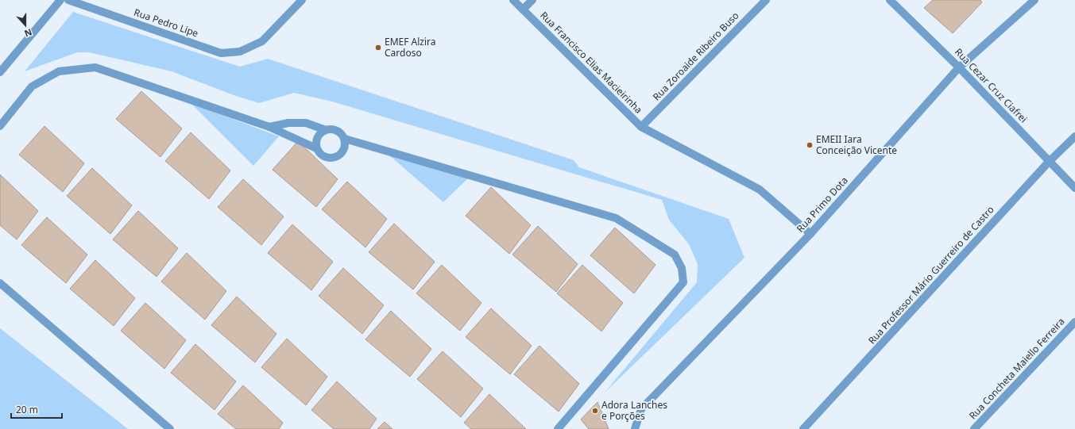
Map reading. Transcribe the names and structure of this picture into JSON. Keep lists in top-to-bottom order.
{
  "streets": {
    "street": [
      "Rua Pedro Lipe",
      "Rua Zoroaide Ribeiro Buso",
      "Rua Francisco Elias Macieirinha",
      "Rua Cezar Cruz Ciafrei",
      "Rua Primo Dota",
      "Rua Professor Mário Guerreiro de Castro",
      "Rua Concheta Maiello Ferreira"
    ]
  },
  "crossings": [
    ["Rua Zoroaide Ribeiro Buso", "Rua Francisco Elias Macieirinha"],
    ["Rua Francisco Elias Macieirinha", "Rua Primo Dota"],
    ["Rua Cezar Cruz Ciafrei", "Rua Primo Dota"],
    ["Rua Cezar Cruz Ciafrei", "Rua Professor Mário Guerreiro de Castro"]
  ],
  "places": ["EMEF Alzira Cardoso", "EMEII Iara Conceição Vicente", "Adora Lanches e Porções"],
  "scale_bar": "20 m",
  "north": "bottom"
}
